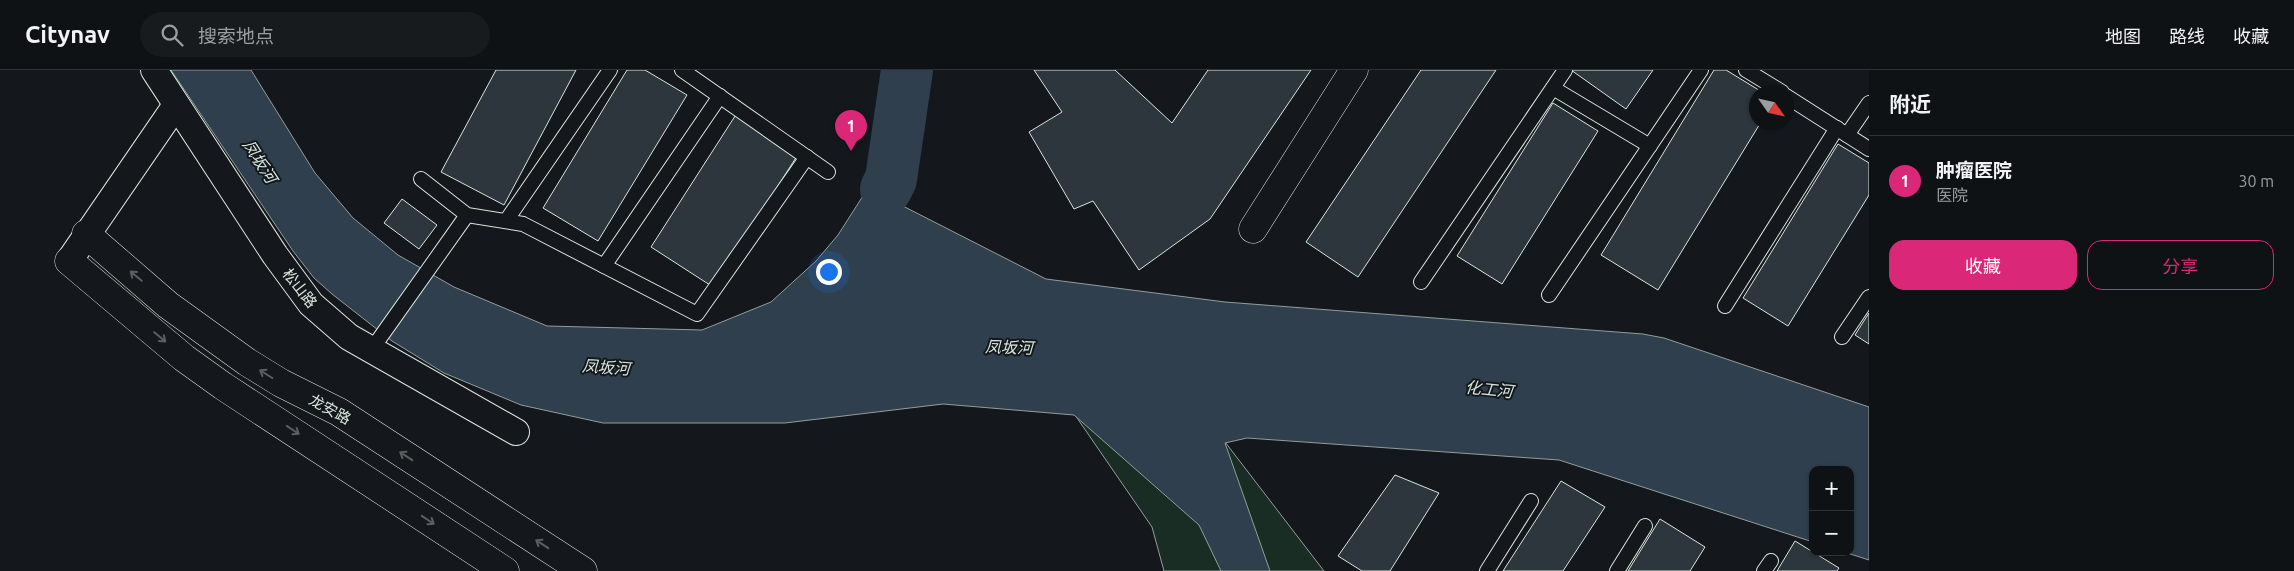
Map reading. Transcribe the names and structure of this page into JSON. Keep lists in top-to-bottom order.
{
  "streets": {
    "main road": ["龙安路"],
    "street": ["松山路"]
  },
  "water": ["凤坂河", "化工河"],
  "north": "bottom right",
  "page": {
    "header": "Citynav",
    "search": "搜索地点",
    "nav": ["地图", "路线", "收藏"],
    "heading": "附近",
    "pins": "1",
    "list": [
      {
        "mark": "1",
        "name": "肿瘤医院",
        "note": "医院",
        "value": "30 m"
      }
    ],
    "buttons": ["收藏", "分享"],
    "map_buttons": ["+", "−"]
  }
}
